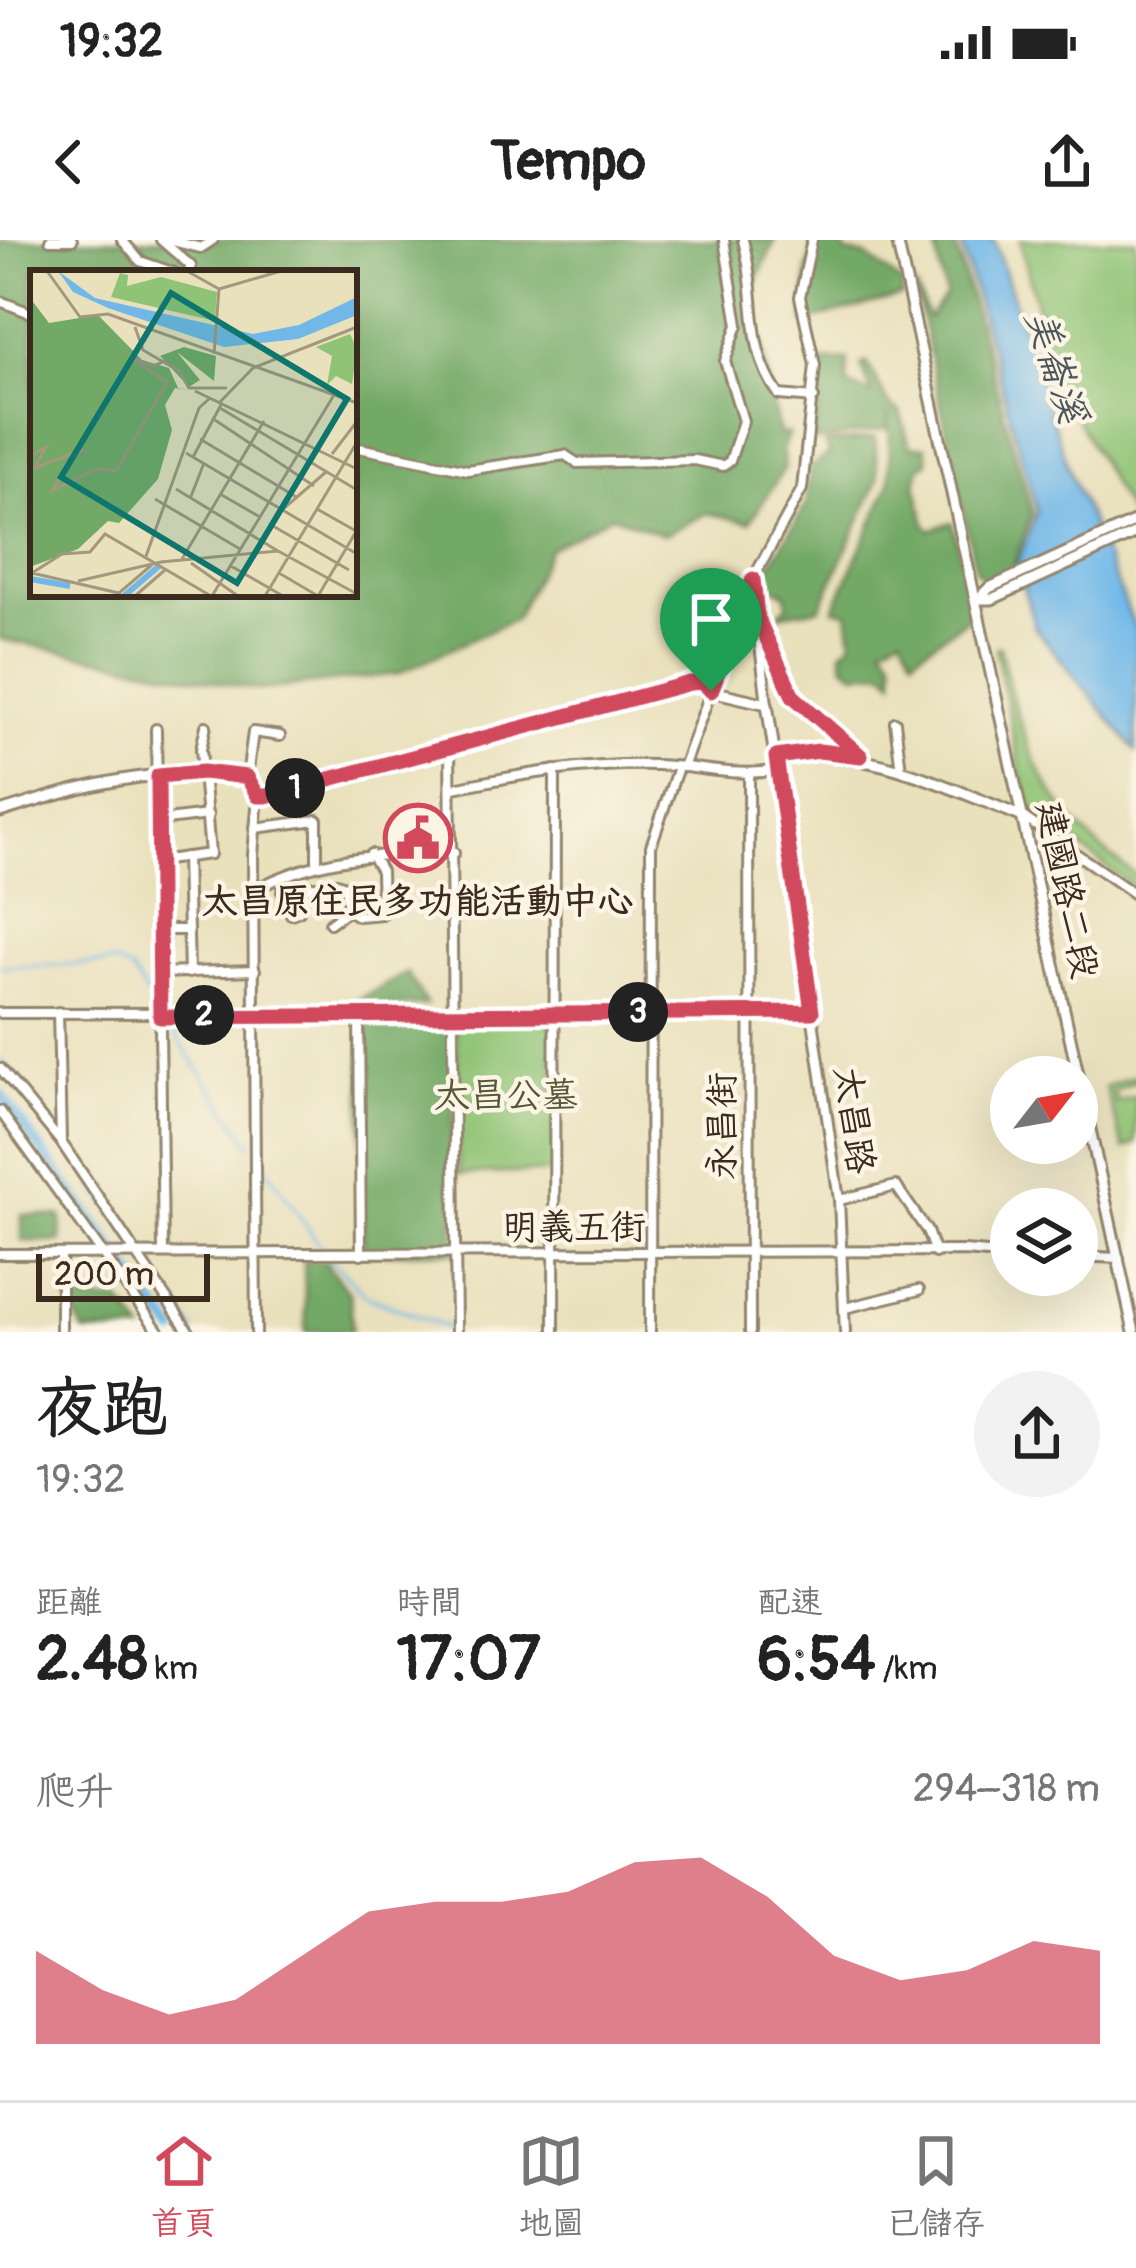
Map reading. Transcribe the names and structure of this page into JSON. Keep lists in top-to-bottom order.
{
  "streets": {
    "street": [
      "建國路二段",
      "太昌路",
      "永昌街",
      "明義五街"
    ]
  },
  "crossings": [
    ["太昌路", "明義五街"],
    ["永昌街", "明義五街"]
  ],
  "water": ["美崙溪"],
  "parks": ["太昌公墓"],
  "places": {
    "public building": ["太昌原住民多功能活動中心"]
  },
  "scale_bar": "200 m",
  "north": "top right",
  "page": {
    "status": "19:32",
    "header": "Tempo",
    "pins": ["1", "3", "2"],
    "scale": "200 m",
    "heading": ["夜跑", "19:32"],
    "stats": [
      ["距離", "2.48 km"],
      ["時間", "17:07"],
      ["配速", "6:54 /km"]
    ],
    "chart": ["爬升", "294–318 m"],
    "tabs": ["首頁", "地圖", "已儲存"]
  }
}
